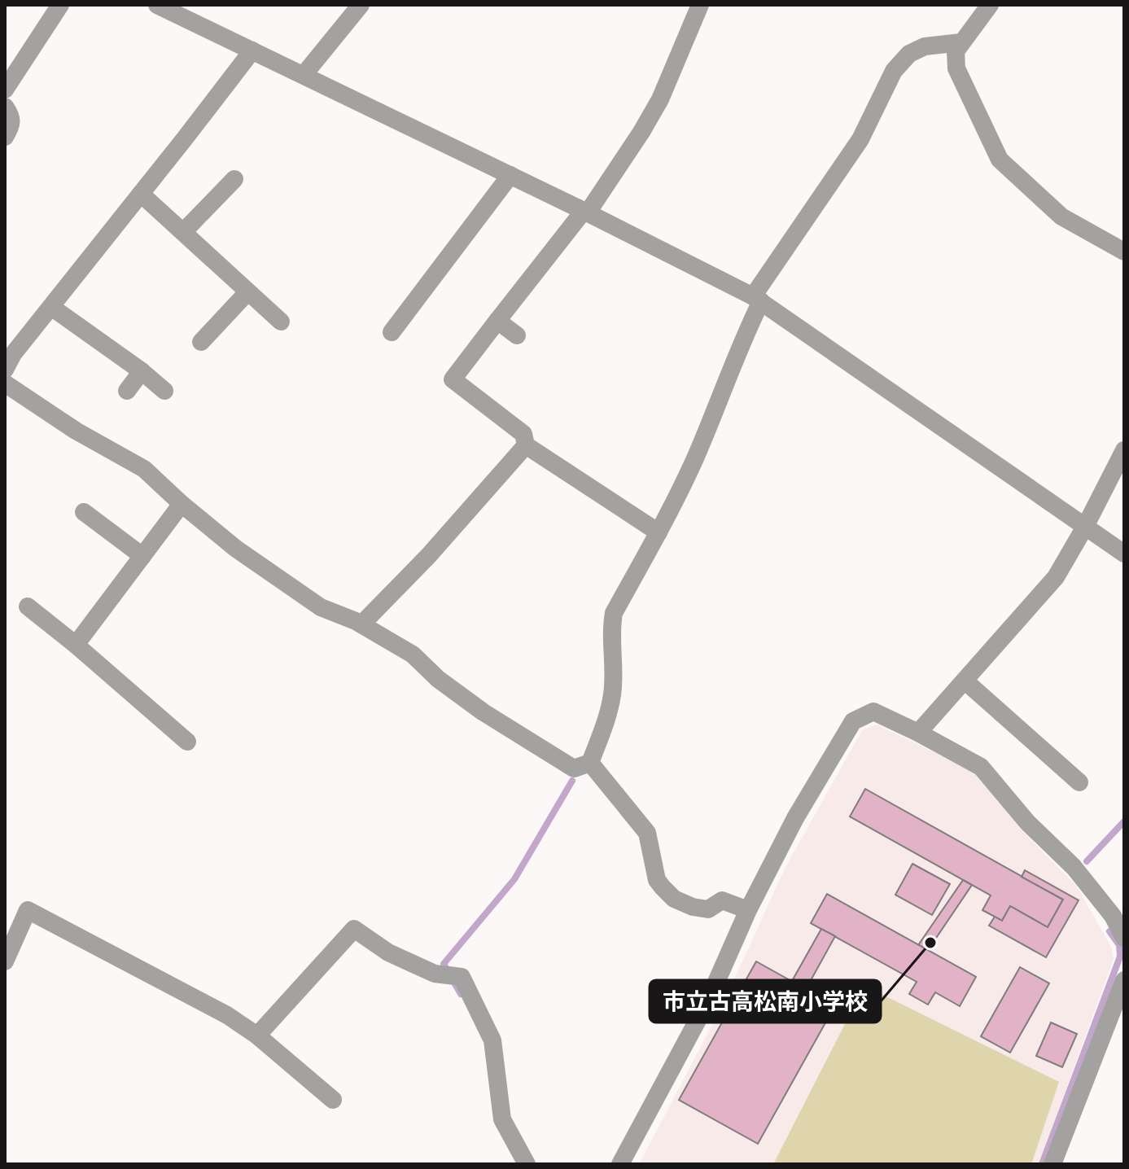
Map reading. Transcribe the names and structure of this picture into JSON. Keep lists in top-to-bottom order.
{
  "places": ["市立古高松南小学校"]
}
